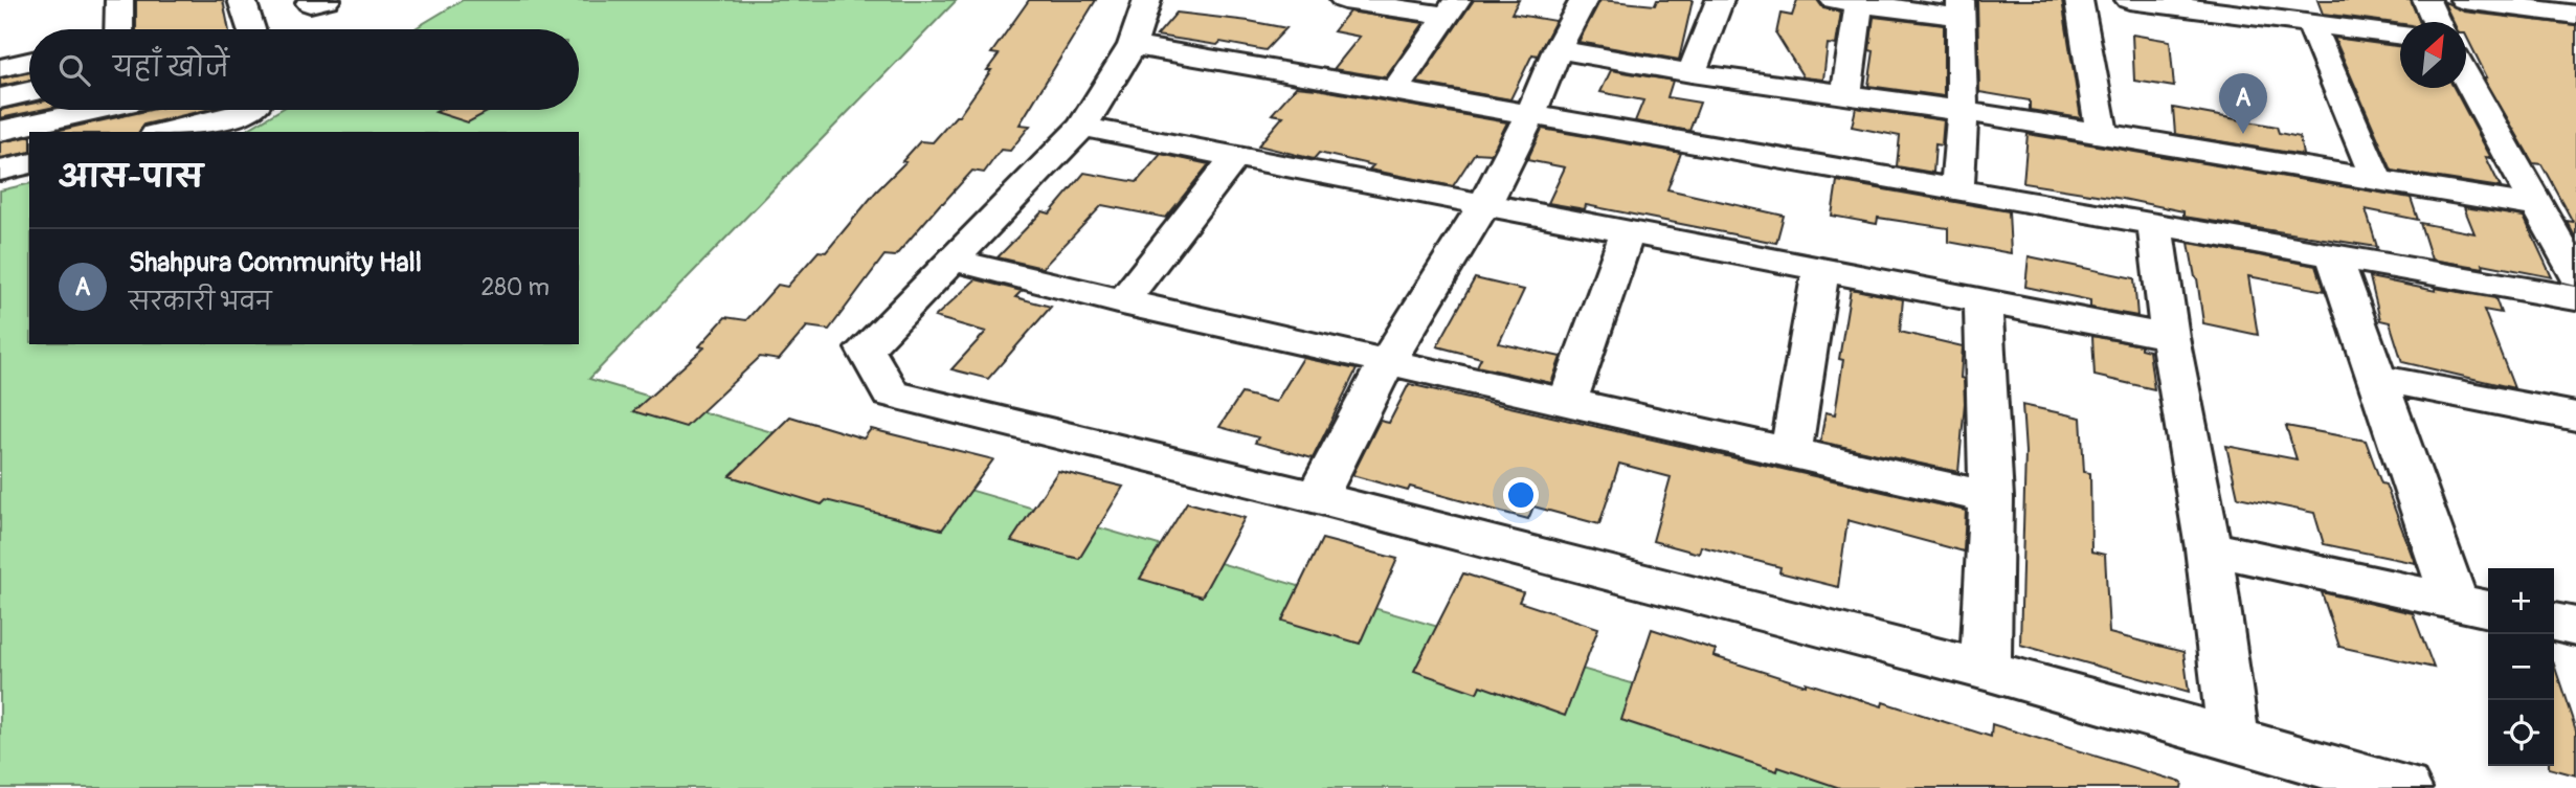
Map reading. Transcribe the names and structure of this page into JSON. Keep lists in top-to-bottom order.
{
  "north": "top right",
  "page": {
    "search": "यहाँ खोजें",
    "pins": "A",
    "heading": "आस-पास",
    "list": [
      {
        "mark": "A",
        "name": "Shahpura Community Hall",
        "note": "सरकारी भवन",
        "value": "280 m"
      }
    ],
    "map_buttons": ["+", "−"]
  }
}
